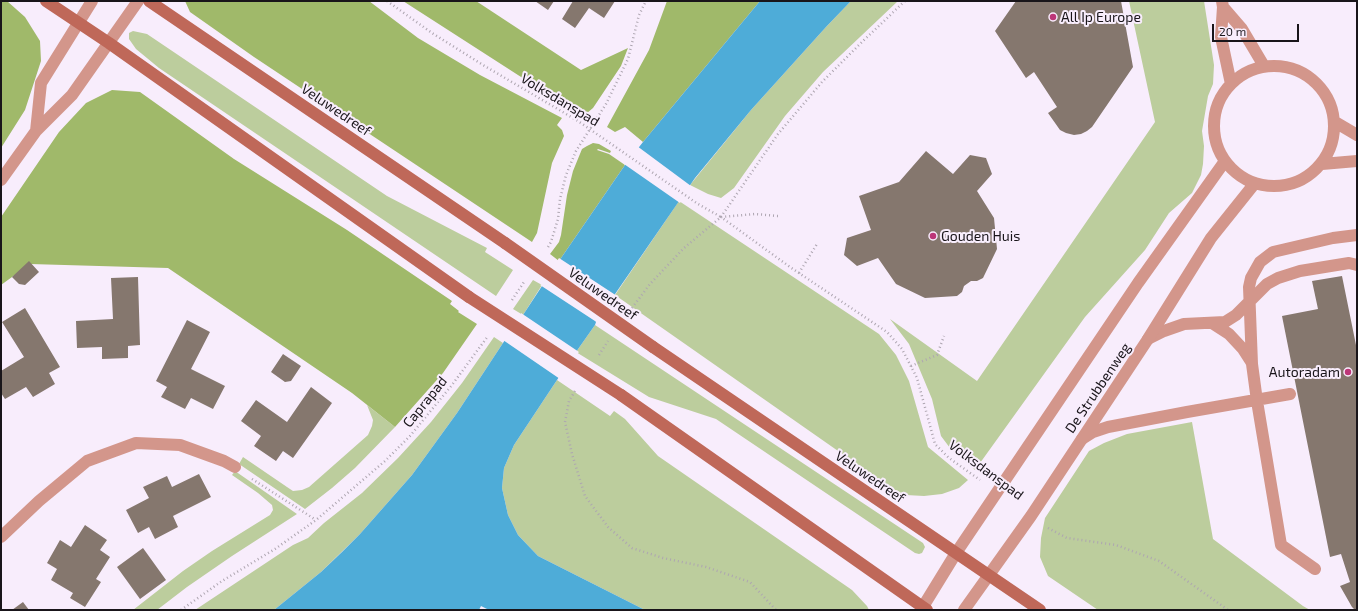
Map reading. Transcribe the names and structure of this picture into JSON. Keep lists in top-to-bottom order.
{
  "streets": {
    "main road": ["Veluwedreef"],
    "street": ["De Strubbenweg"],
    "path": ["Volksdanspad", "Caprapad"]
  },
  "crossings": [
    ["Volksdanspad", "De Strubbenweg"],
    ["Veluwedreef", "De Strubbenweg"]
  ],
  "places": ["All Ip Europe", "Gouden Huis", "Autoradam"],
  "scale_bar": "20 m"
}
